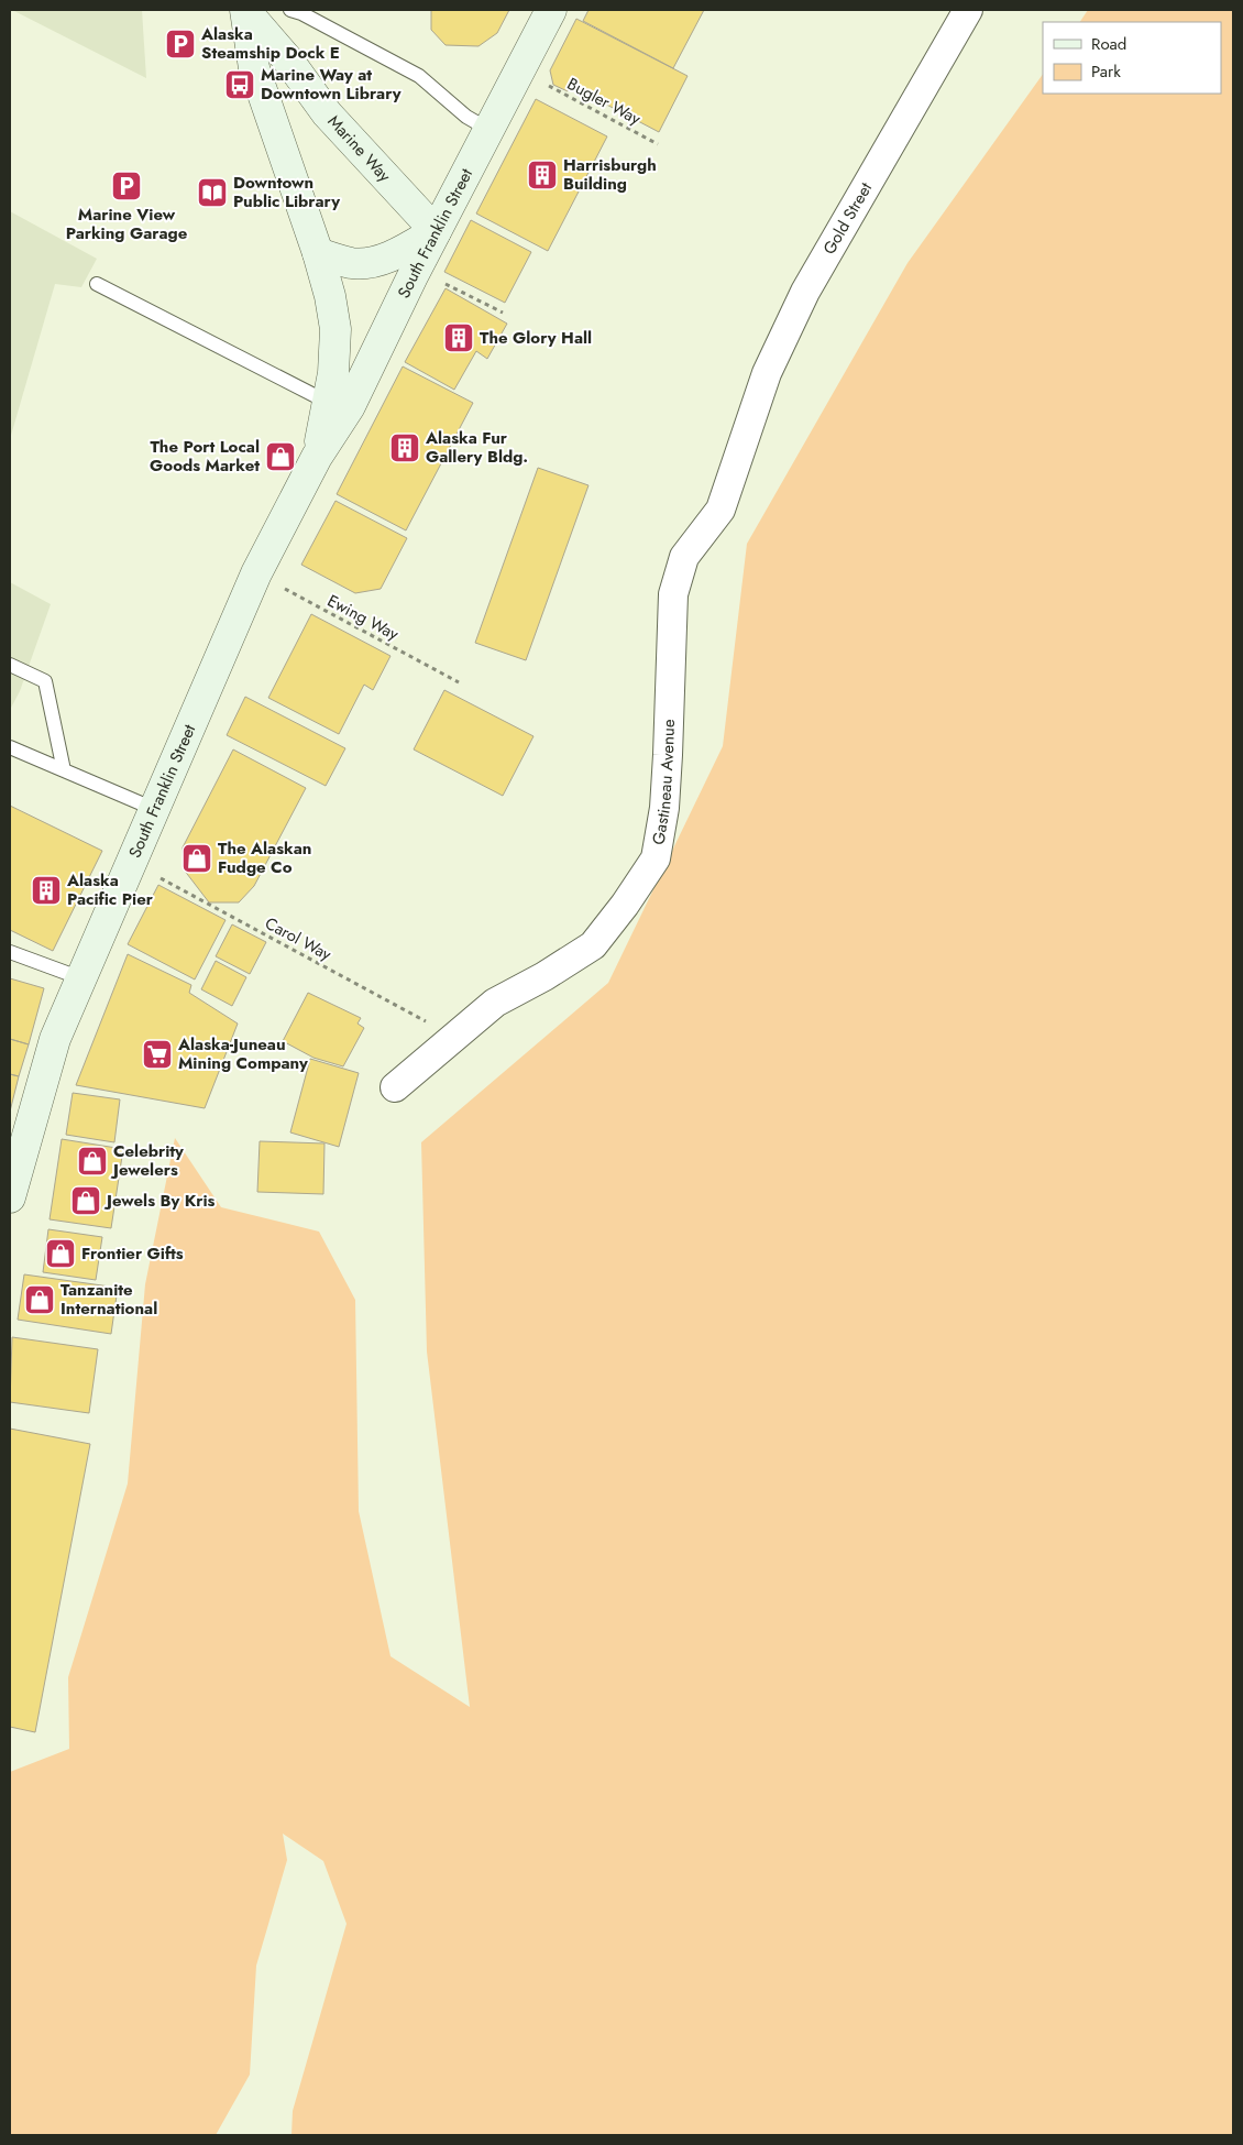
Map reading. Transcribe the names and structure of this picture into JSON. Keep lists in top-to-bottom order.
{
  "streets": {
    "main road": ["Marine Way", "South Franklin Street"],
    "street": ["Gold Street", "Gastineau Avenue"],
    "path": ["Bugler Way", "Ewing Way", "Carol Way"]
  },
  "crossings": [
    ["Marine Way", "South Franklin Street"],
    ["Gold Street", "Gastineau Avenue"],
    ["South Franklin Street", "Ewing Way"],
    ["South Franklin Street", "Carol Way"],
    ["Gastineau Avenue", "Carol Way"]
  ],
  "places": {
    "parking": ["Alaska Steamship Dock E", "Marine View Parking Garage"],
    "bus stop": ["Marine Way at Downtown Library"],
    "building": [
      "Harrisburgh Building",
      "The Glory Hall",
      "Alaska Fur Gallery Bldg.",
      "Alaska Pacific Pier"
    ],
    "library": ["Downtown Public Library"],
    "shop": [
      "The Port Local Goods Market",
      "The Alaskan Fudge Co",
      "Celebrity Jewelers",
      "Jewels By Kris",
      "Frontier Gifts",
      "Tanzanite International"
    ],
    "supermarket": ["Alaska-Juneau Mining Company"]
  },
  "legend": ["Road", "Park"]
}
